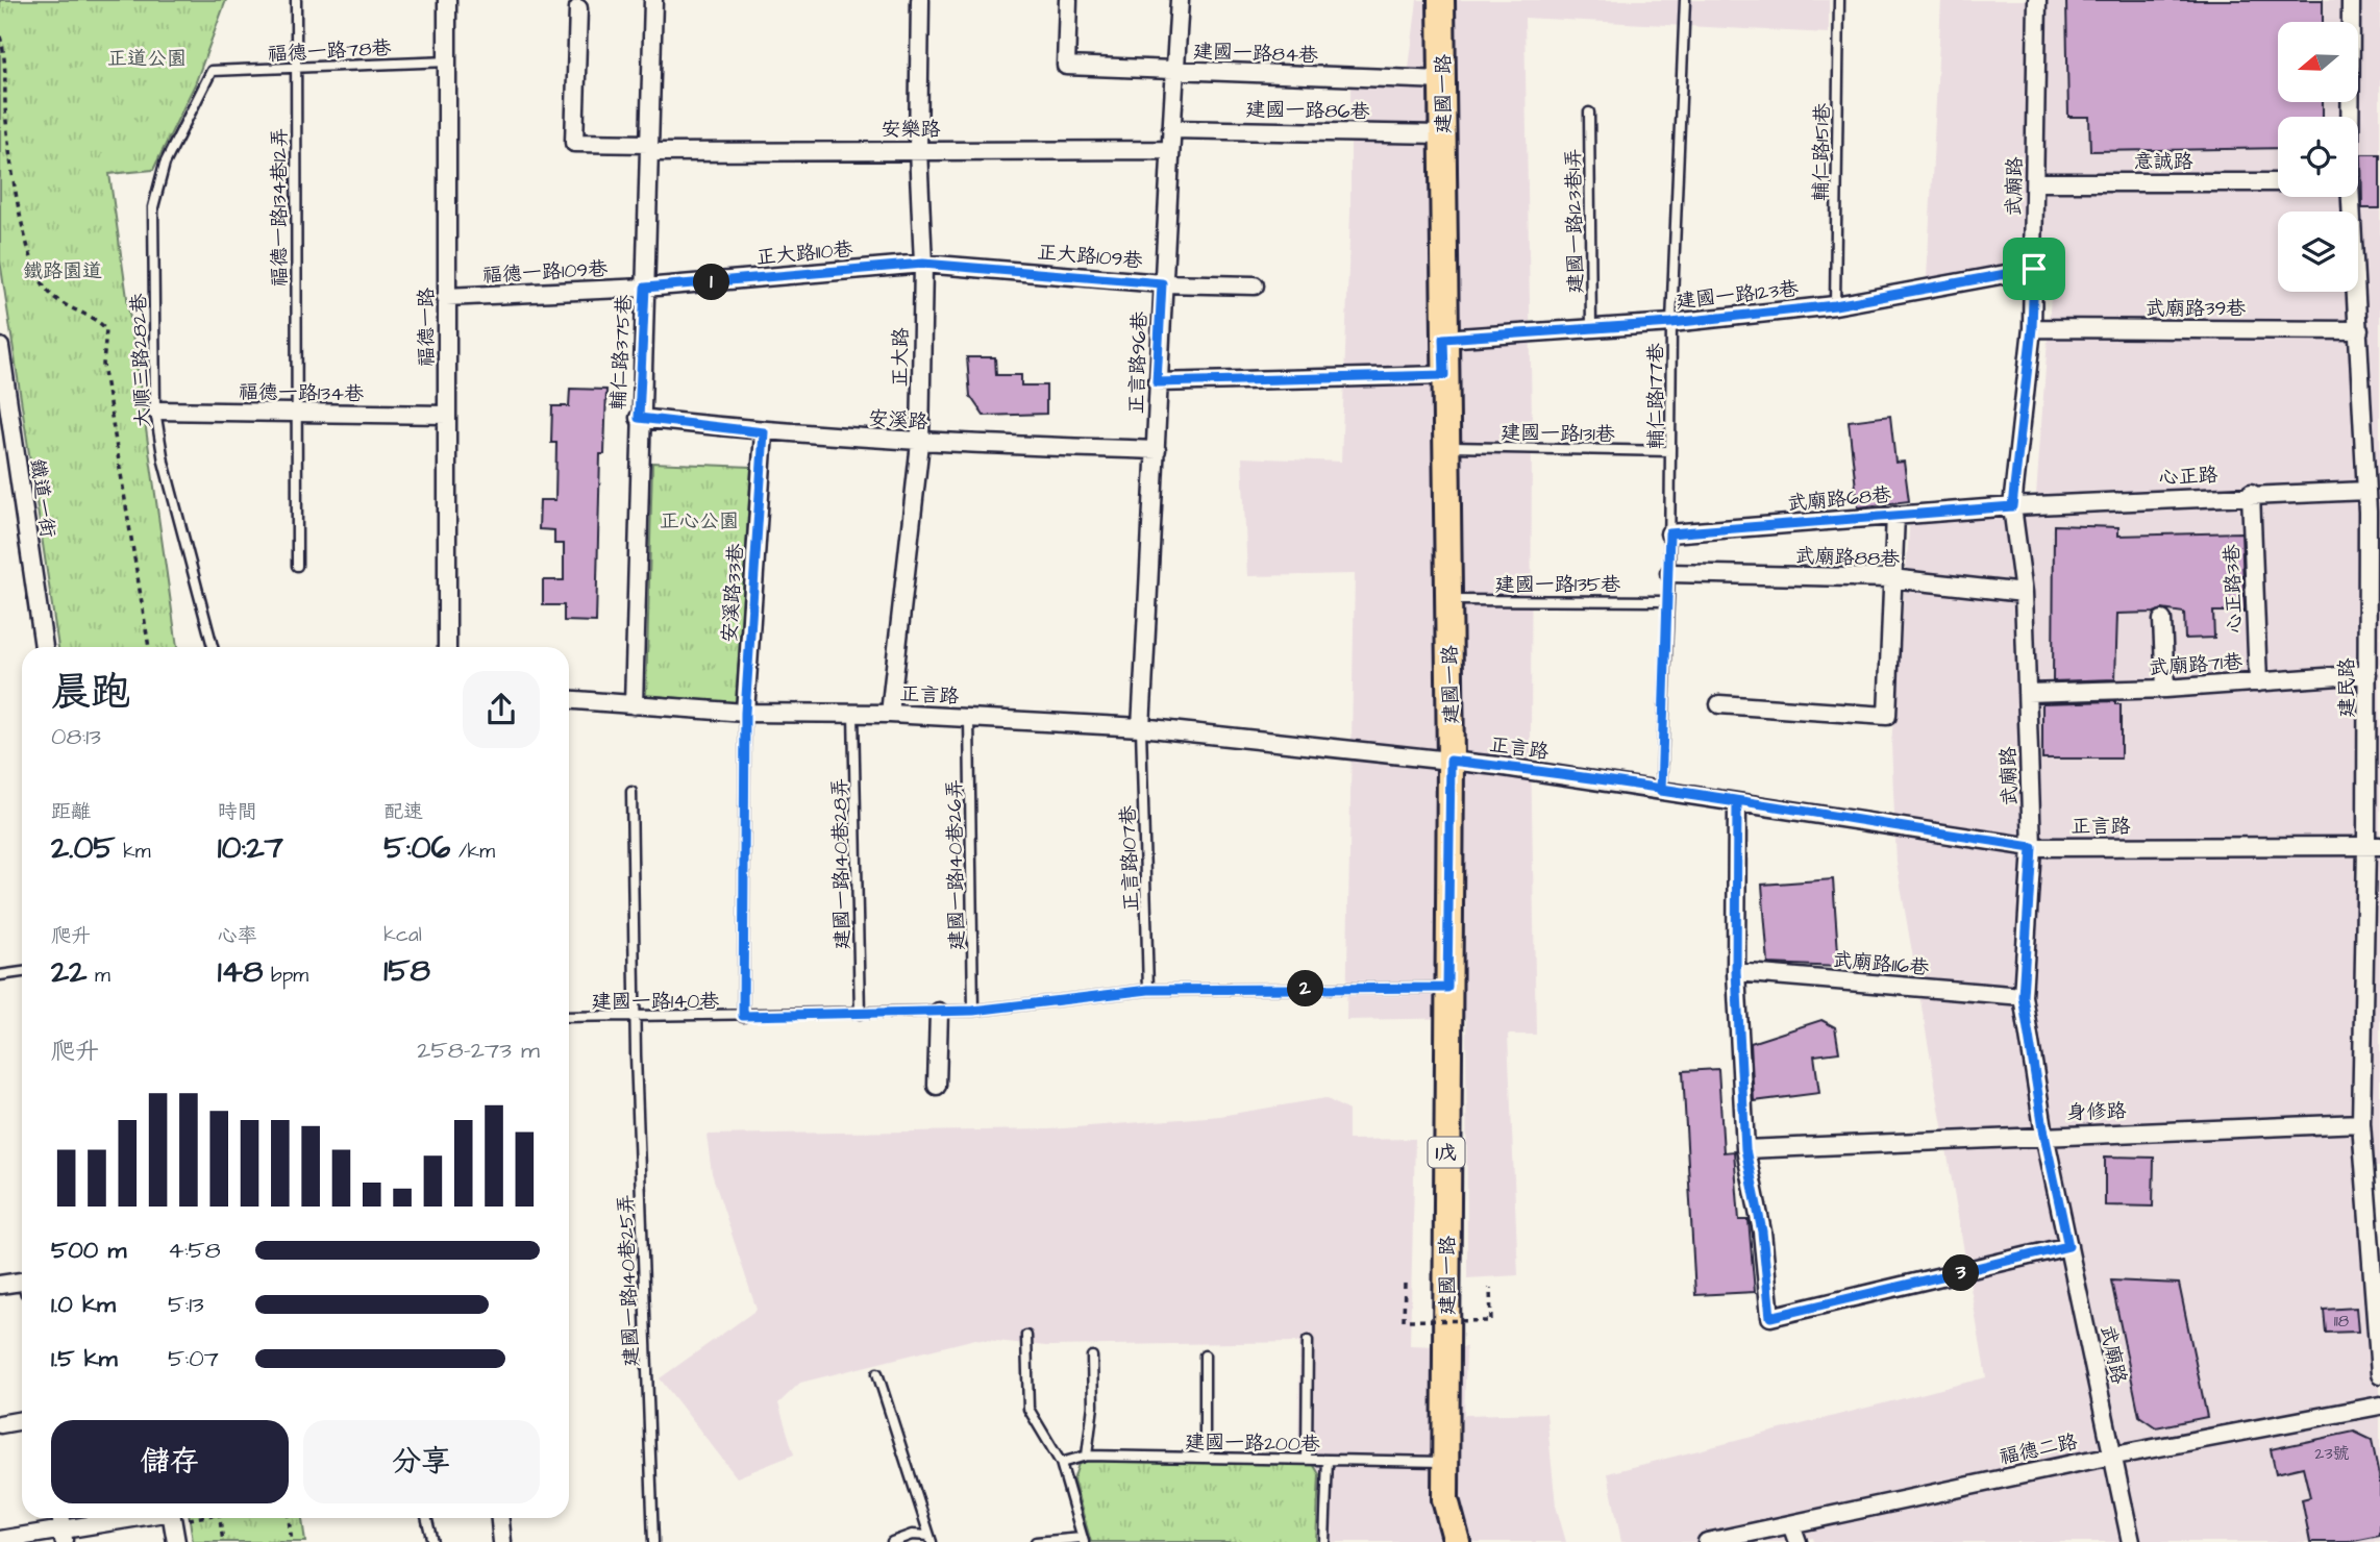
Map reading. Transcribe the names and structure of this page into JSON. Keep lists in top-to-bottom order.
{
  "streets": {
    "main road": ["建國一路", "1戊"],
    "street": [
      "建國一路84巷",
      "建國一路86巷",
      "安樂路",
      "意誠路",
      "武廟路",
      "正大路110巷",
      "正大路109巷",
      "福德一路109巷",
      "建國一路123巷",
      "武廟路39巷",
      "福德一路",
      "輔仁路375巷",
      "正大路",
      "正言路96巷",
      "福德一路134巷",
      "安溪路",
      "心正路",
      "鐵道一街",
      "武廟路68巷",
      "武廟路88巷",
      "心正路3巷",
      "安溪路33巷",
      "武廟路71巷",
      "建民路",
      "正言路",
      "武廟路116巷",
      "身修路",
      "福德二路"
    ],
    "lane": [
      "福德一路78巷",
      "輔仁路151巷",
      "福德一路134巷12弄",
      "建國一路123巷1弄",
      "大順三路282巷",
      "輔仁路177巷",
      "建國一路131巷",
      "建國一路135巷",
      "正言路107巷",
      "建國一路140巷28弄",
      "建國一路140巷26弄",
      "建國一路140巷",
      "建國一路140巷25弄",
      "建國一路200巷"
    ]
  },
  "crossings": [
    ["福德一路78巷", "福德一路134巷12弄"],
    ["福德一路78巷", "福德一路"],
    ["福德一路78巷", "大順三路282巷"],
    ["建國一路84巷", "建國一路"],
    ["建國一路84巷", "正言路96巷"],
    ["建國一路", "建國一路86巷"],
    ["建國一路", "建國一路123巷"],
    ["建國一路", "建國一路131巷"],
    ["建國一路", "建國一路135巷"],
    ["建國一路", "正言路"],
    ["建國一路", "建國一路140巷"],
    ["建國一路", "建國一路200巷"],
    ["建國一路86巷", "正言路96巷"],
    ["安樂路", "輔仁路375巷"],
    ["安樂路", "正大路"],
    ["安樂路", "正言路96巷"],
    ["輔仁路151巷", "建國一路123巷"],
    ["意誠路", "武廟路"],
    ["武廟路", "建國一路123巷"],
    ["武廟路", "武廟路39巷"],
    ["武廟路", "心正路"],
    ["武廟路", "武廟路68巷"],
    ["武廟路", "武廟路88巷"],
    ["武廟路", "武廟路71巷"],
    ["武廟路", "正言路"],
    ["武廟路", "武廟路116巷"],
    ["武廟路", "身修路"],
    ["武廟路", "福德二路"],
    ["福德一路134巷12弄", "福德一路134巷"],
    ["建國一路123巷1弄", "建國一路123巷"],
    ["正大路110巷", "正大路109巷"],
    ["正大路110巷", "福德一路109巷"],
    ["正大路110巷", "輔仁路375巷"],
    ["正大路110巷", "正大路"],
    ["正大路109巷", "正大路"],
    ["正大路109巷", "正言路96巷"],
    ["福德一路109巷", "福德一路"],
    ["福德一路109巷", "輔仁路375巷"],
    ["建國一路123巷", "輔仁路177巷"],
    ["武廟路39巷", "建民路"],
    ["福德一路", "福德一路134巷"],
    ["輔仁路375巷", "安溪路"],
    ["輔仁路375巷", "正言路"],
    ["正大路", "安溪路"],
    ["正大路", "正言路"],
    ["大順三路282巷", "福德一路134巷"],
    ["正言路96巷", "安溪路"],
    ["正言路96巷", "正言路"],
    ["正言路96巷", "正言路107巷"],
    ["輔仁路177巷", "建國一路131巷"],
    ["輔仁路177巷", "武廟路68巷"],
    ["輔仁路177巷", "武廟路88巷"],
    ["輔仁路177巷", "建國一路135巷"],
    ["輔仁路177巷", "正言路"],
    ["安溪路", "安溪路33巷"],
    ["心正路", "武廟路68巷"],
    ["心正路", "心正路3巷"],
    ["心正路", "建民路"],
    ["心正路3巷", "武廟路71巷"],
    ["安溪路33巷", "正言路"],
    ["武廟路71巷", "建民路"],
    ["建民路", "正言路"],
    ["建民路", "身修路"],
    ["正言路", "正言路107巷"],
    ["正言路", "建國一路140巷28弄"],
    ["正言路", "建國一路140巷26弄"],
    ["正言路107巷", "建國一路140巷"],
    ["建國一路140巷28弄", "建國一路140巷"],
    ["建國一路140巷26弄", "建國一路140巷"],
    ["建國一路140巷", "建國一路140巷25弄"]
  ],
  "parks": ["正道公園", "鐵路園道", "正心公園"],
  "house_numbers": ["118", "23號"],
  "north": "left",
  "page": {
    "pins": ["1", "2", "3"],
    "heading": ["晨跑", "08:13"],
    "stats": [
      ["距離", "2.05 km"],
      ["時間", "10:27"],
      ["配速", "5:06 /km"],
      ["爬升", "22 m"],
      ["心率", "148 bpm"],
      ["kcal", "158"]
    ],
    "chart": ["爬升", "258–273 m"],
    "list": [
      {
        "name": "500 m",
        "note": "4:58"
      },
      {
        "name": "1.0 km",
        "note": "5:13"
      },
      {
        "name": "1.5 km",
        "note": "5:07"
      }
    ],
    "buttons": ["儲存", "分享"]
  }
}
